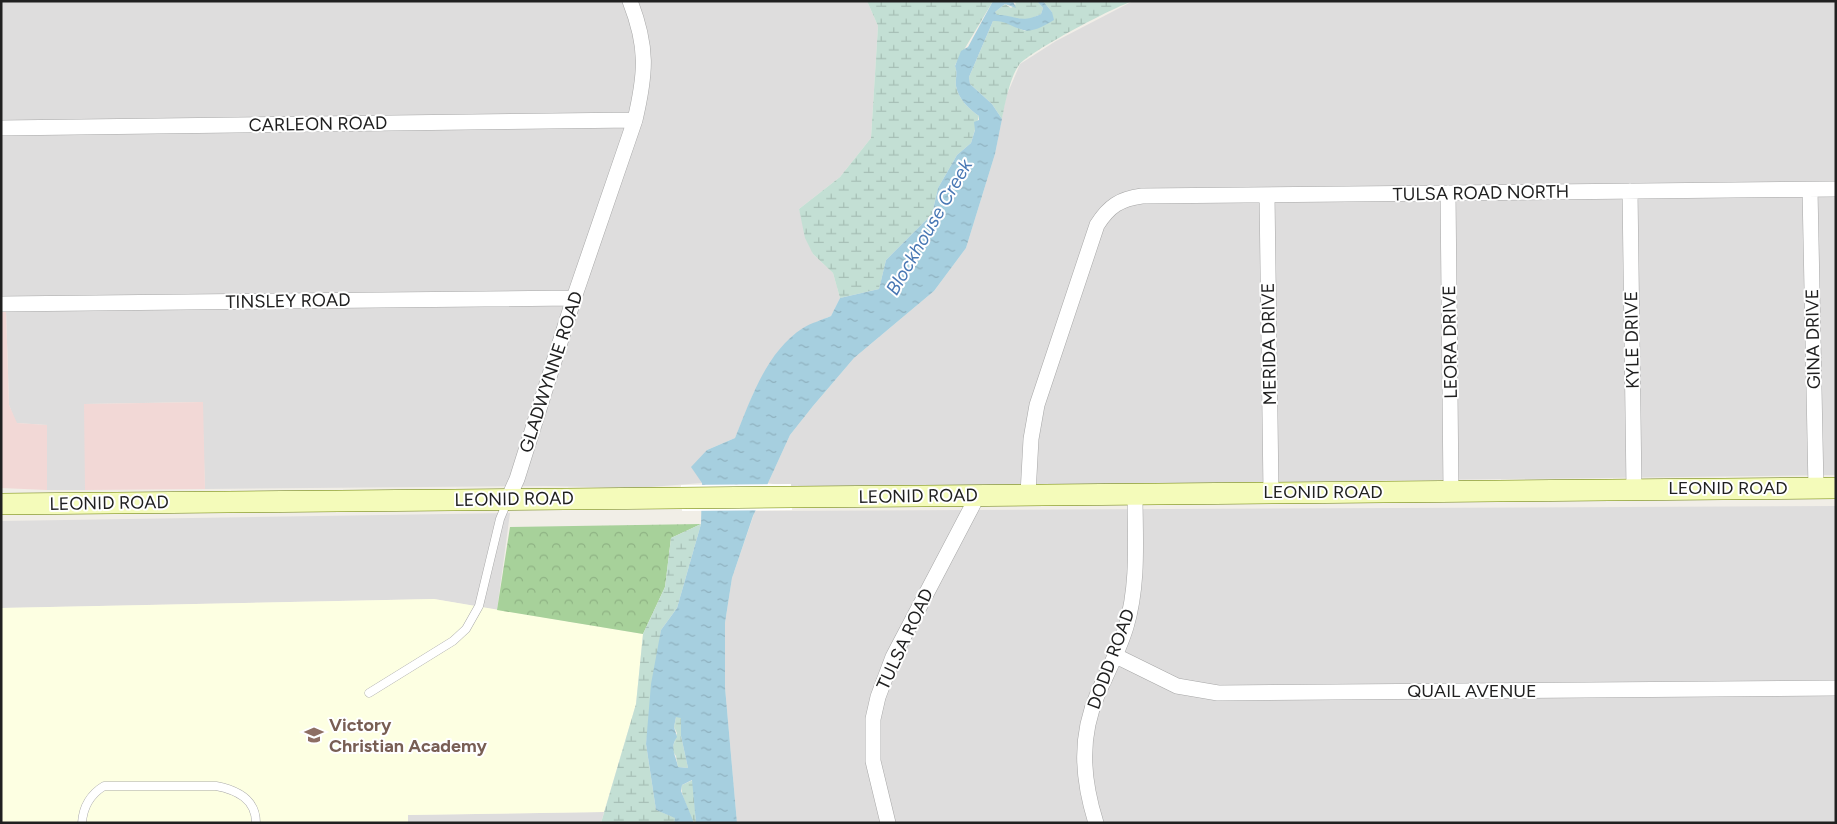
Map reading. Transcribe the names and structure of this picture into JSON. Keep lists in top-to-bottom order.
{
  "streets": {
    "street": [
      "CARLEON ROAD",
      "TULSA ROAD NORTH",
      "TINSLEY ROAD",
      "GINA DRIVE",
      "KYLE DRIVE",
      "LEORA DRIVE",
      "MERIDA DRIVE",
      "GLADWYNNE ROAD",
      "LEONID ROAD",
      "TULSA ROAD",
      "DODD ROAD",
      "QUAIL AVENUE"
    ]
  },
  "crossings": [
    ["CARLEON ROAD", "GLADWYNNE ROAD"],
    ["TULSA ROAD NORTH", "GINA DRIVE"],
    ["TULSA ROAD NORTH", "KYLE DRIVE"],
    ["TULSA ROAD NORTH", "LEORA DRIVE"],
    ["TULSA ROAD NORTH", "MERIDA DRIVE"],
    ["TULSA ROAD NORTH", "LEONID ROAD"],
    ["TINSLEY ROAD", "GLADWYNNE ROAD"],
    ["GINA DRIVE", "LEONID ROAD"],
    ["KYLE DRIVE", "LEONID ROAD"],
    ["LEORA DRIVE", "LEONID ROAD"],
    ["MERIDA DRIVE", "LEONID ROAD"],
    ["GLADWYNNE ROAD", "LEONID ROAD"],
    ["LEONID ROAD", "TULSA ROAD"],
    ["LEONID ROAD", "DODD ROAD"],
    ["DODD ROAD", "QUAIL AVENUE"]
  ],
  "water": ["Blockhouse Creek"],
  "places": {
    "school or university": ["Victory Christian Academy"]
  }
}
